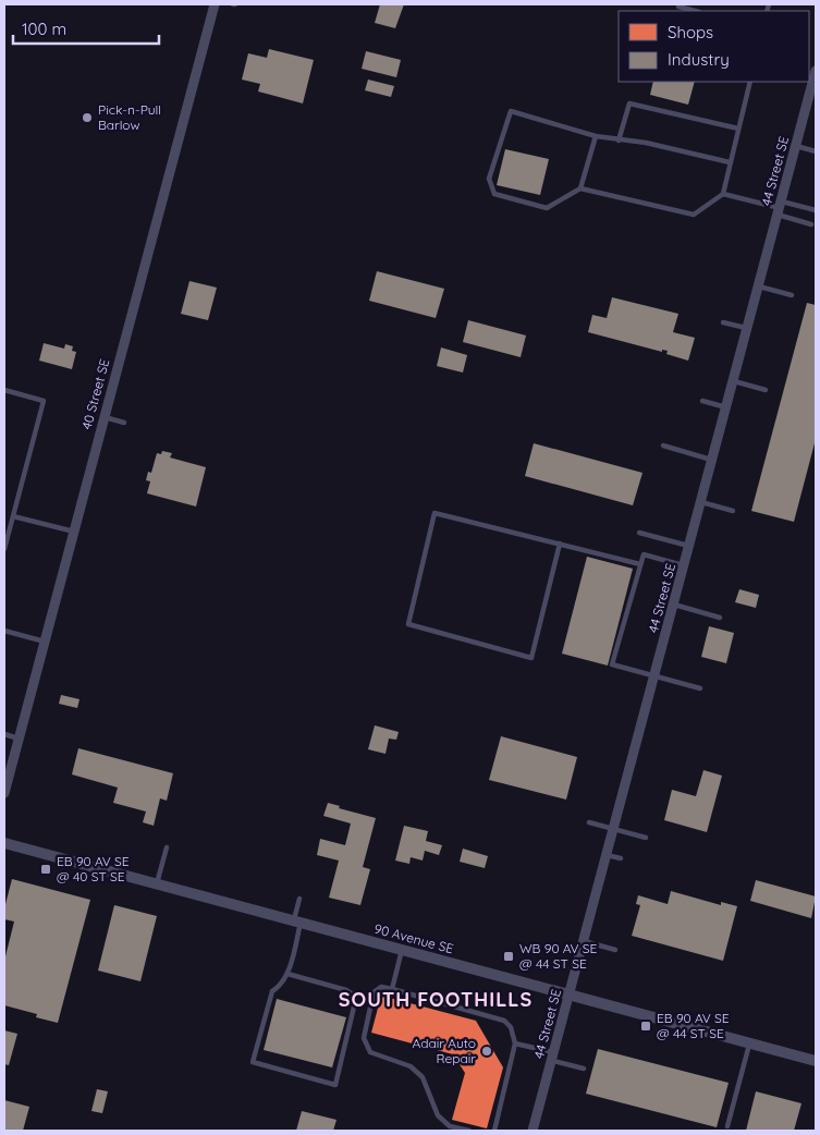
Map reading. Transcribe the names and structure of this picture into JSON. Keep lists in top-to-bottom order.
{
  "streets": {
    "street": ["44 Street SE", "40 Street SE", "90 Avenue SE"]
  },
  "crossings": [
    ["44 Street SE", "90 Avenue SE"]
  ],
  "districts": ["SOUTH FOOTHILLS"],
  "places": {
    "other": ["Pick-n-Pull Barlow", "Adair Auto Repair"],
    "transit": ["EB 90 AV SE @ 40 ST SE", "WB 90 AV SE @ 44 ST SE", "EB 90 AV SE @ 44 ST SE"]
  },
  "legend": ["Shops", "Industry"],
  "scale_bar": "100 m"
}
